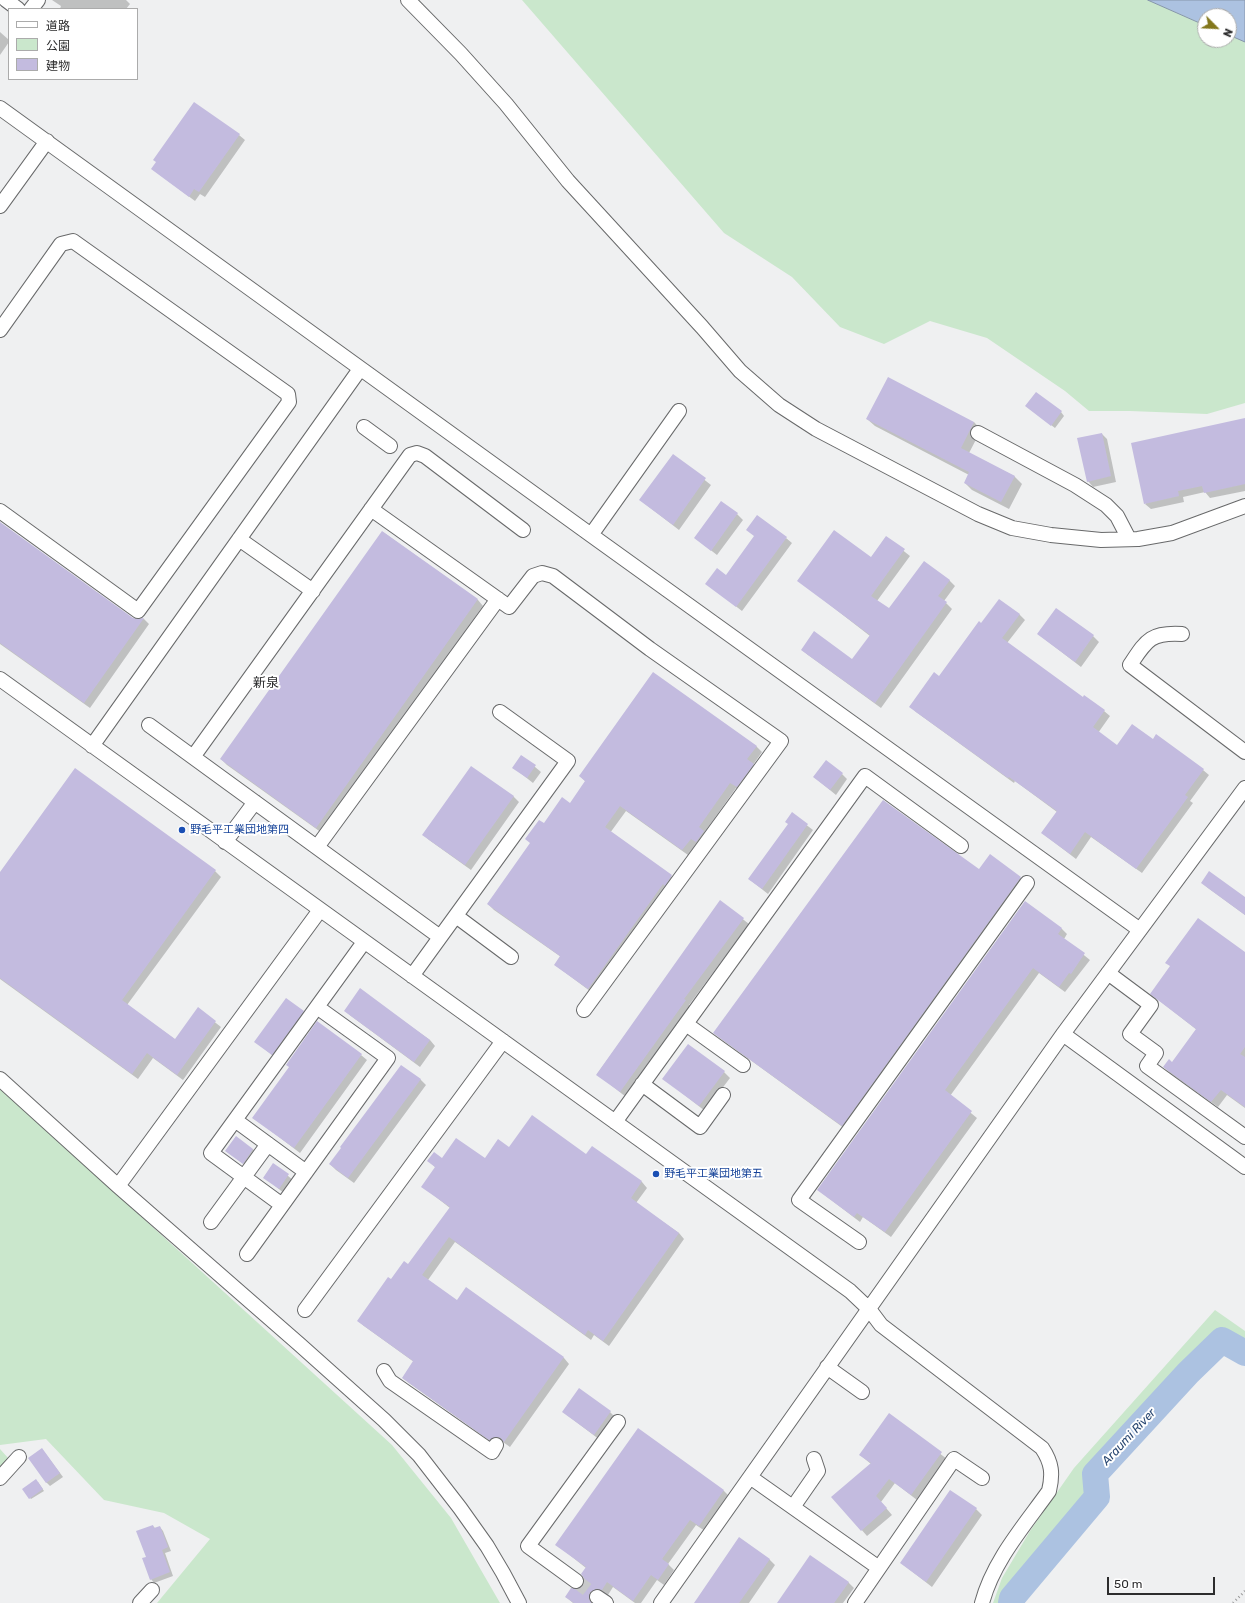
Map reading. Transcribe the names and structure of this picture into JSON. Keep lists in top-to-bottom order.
{
  "districts": ["新泉"],
  "water": ["Araumi River"],
  "places": ["野毛平工業団地第四", "野毛平工業団地第五"],
  "legend": ["道路", "公園", "建物"],
  "scale_bar": "50 m",
  "north": "bottom right"
}
